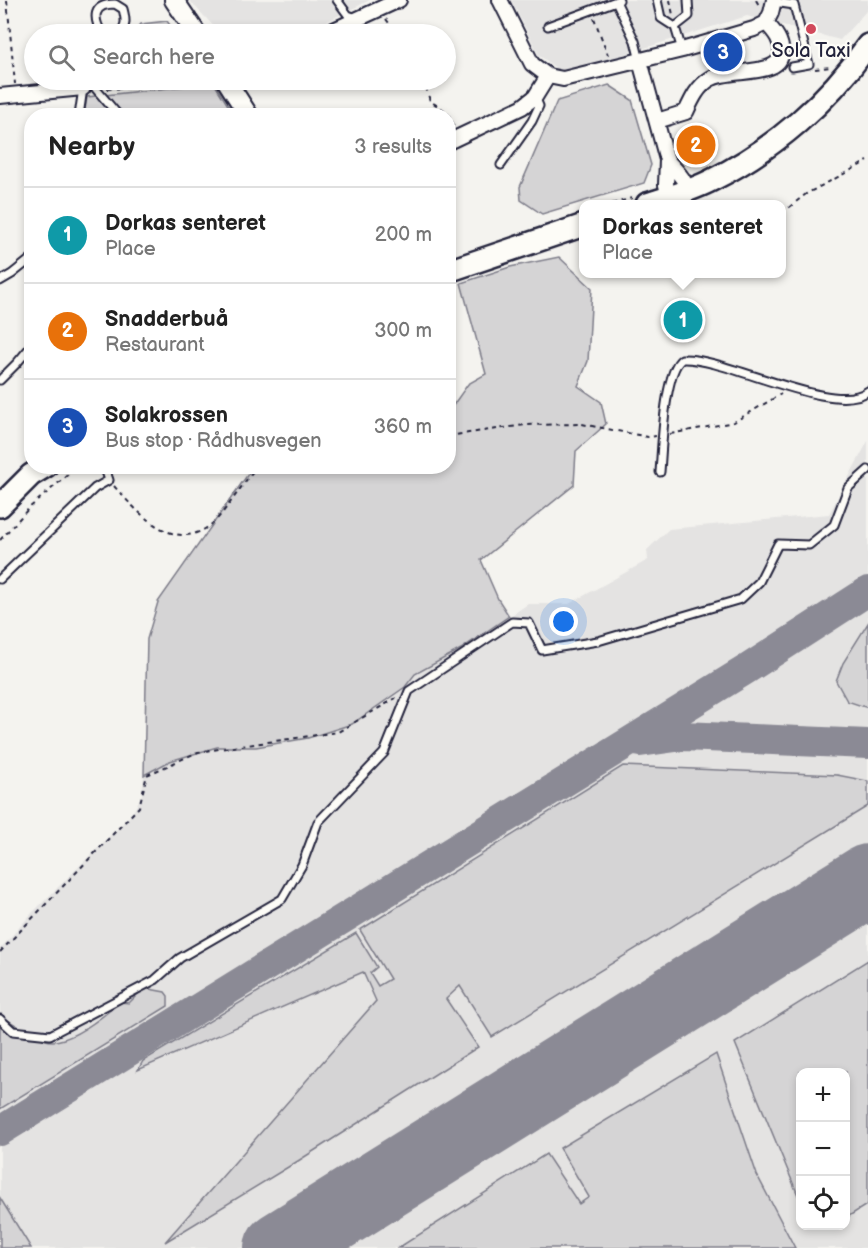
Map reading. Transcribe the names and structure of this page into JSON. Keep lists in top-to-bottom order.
{
  "places": ["Sola Taxi"],
  "page": {
    "search": "Search here",
    "pins": ["3", "2", "1"],
    "heading": ["Nearby", "3 results"],
    "list": [
      {
        "mark": "1",
        "name": "Dorkas senteret",
        "note": "Place",
        "value": "200 m"
      },
      {
        "mark": "2",
        "name": "Snadderbuå",
        "note": "Restaurant",
        "value": "300 m"
      },
      {
        "mark": "3",
        "name": "Solakrossen",
        "note": "Bus stop · Rådhusvegen",
        "value": "360 m"
      }
    ],
    "popup": ["Dorkas senteret", "Place"],
    "map_buttons": ["+", "−"]
  }
}
